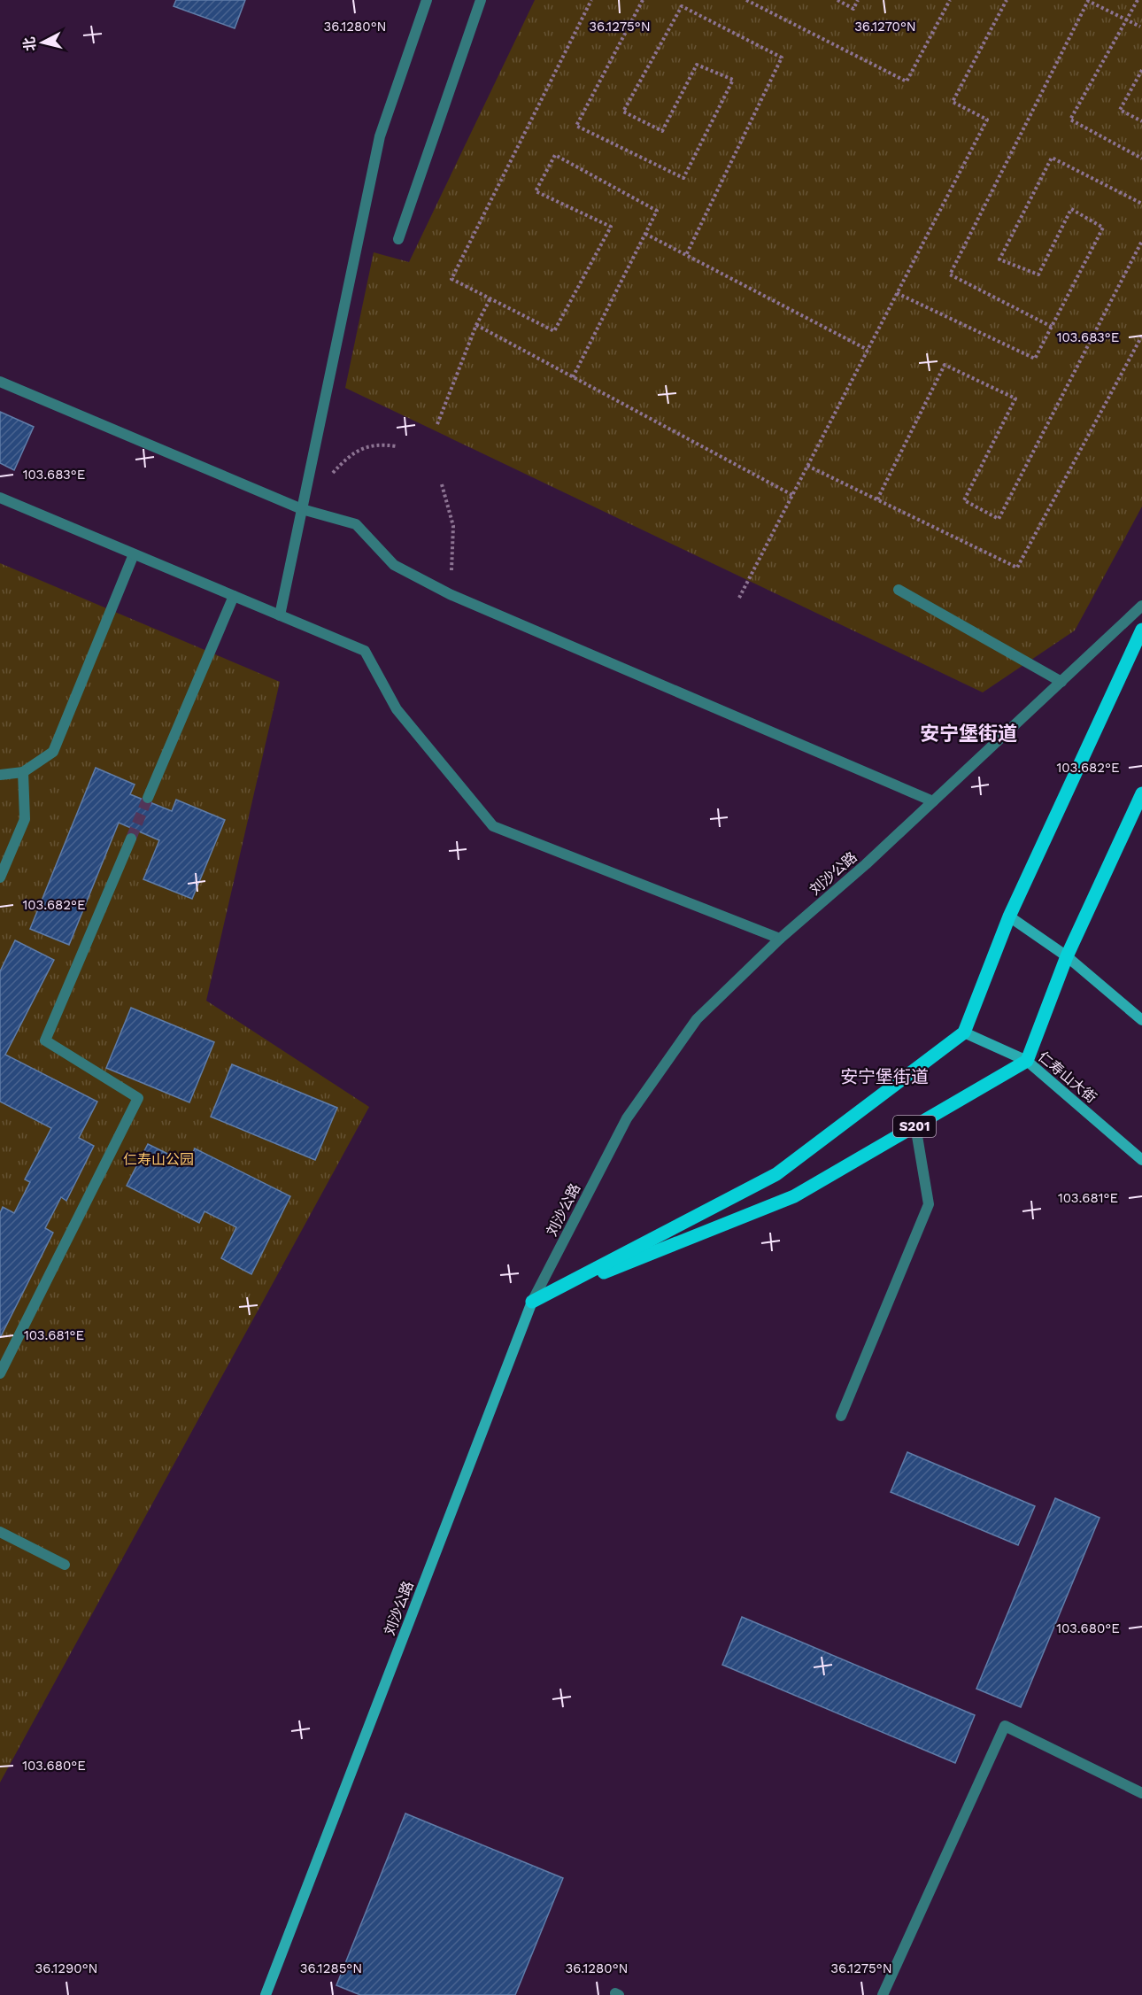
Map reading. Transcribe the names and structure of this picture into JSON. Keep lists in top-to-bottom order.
{
  "streets": {
    "main road": ["刘沙公路", "仁寿山大街", "S201"]
  },
  "crossings": [
    ["刘沙公路", "S201"],
    ["仁寿山大街", "S201"]
  ],
  "districts": ["安宁堡街道", "安宁堡街道"],
  "parks": ["仁寿山公园"],
  "north": "left",
  "coordinates": [
    "36.1280°N",
    "36.1275°N",
    "36.1270°N",
    "103.683°E",
    "103.682°E",
    "103.681°E",
    "103.680°E",
    "36.1290°N",
    "36.1285°N"
  ]
}
